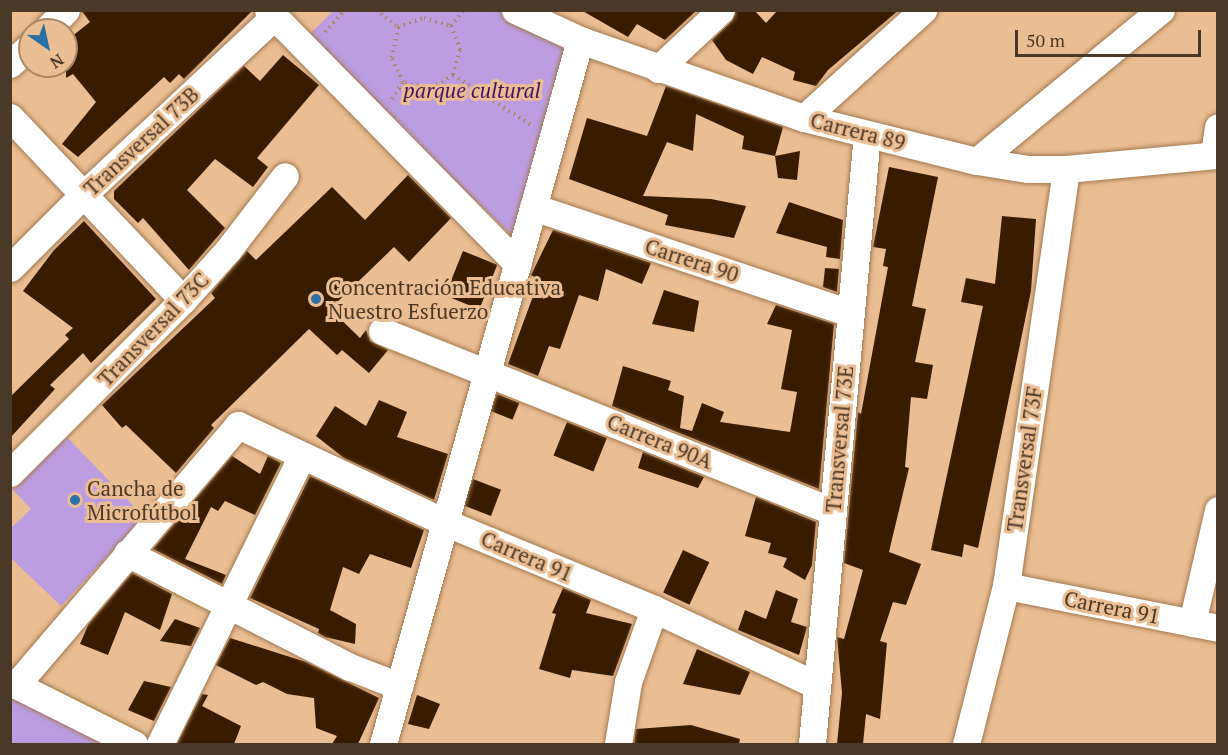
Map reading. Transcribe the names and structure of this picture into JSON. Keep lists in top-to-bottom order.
{
  "streets": {
    "street": [
      "Carrera 89",
      "Transversal 73B",
      "Carrera 90",
      "Transversal 73C",
      "Transversal 73E",
      "Carrera 90A",
      "Transversal 73F",
      "Carrera 91"
    ]
  },
  "crossings": [
    ["Carrera 89", "Transversal 73E"],
    ["Carrera 89", "Transversal 73F"],
    ["Carrera 90", "Transversal 73E"],
    ["Transversal 73E", "Carrera 90A"],
    ["Transversal 73E", "Carrera 91"],
    ["Transversal 73F", "Carrera 91"]
  ],
  "parks": ["parque cultural"],
  "places": ["Concentración Educativa Nuestro Esfuerzo", "Cancha de Microfútbol"],
  "scale_bar": "50 m",
  "north": "bottom right"
}
